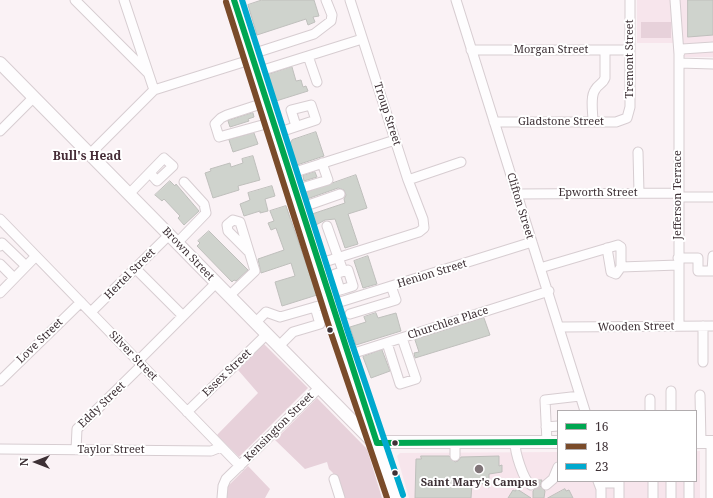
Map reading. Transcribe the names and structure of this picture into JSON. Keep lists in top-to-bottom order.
{
  "streets": {
    "main road": ["Brown Street"],
    "street": [
      "Morgan Street",
      "Tremont Street",
      "Troup Street",
      "Gladstone Street",
      "Epworth Street",
      "Jefferson Terrace",
      "Clifton Street",
      "Hertel Street",
      "Henion Street",
      "Churchlea Place",
      "Wooden Street",
      "Love Street",
      "Silver Street",
      "Essex Street",
      "Eddy Street",
      "Kensington Street",
      "Taylor Street"
    ]
  },
  "crossings": [
    ["Morgan Street", "Tremont Street"],
    ["Morgan Street", "Clifton Street"],
    ["Tremont Street", "Gladstone Street"],
    ["Gladstone Street", "Clifton Street"],
    ["Epworth Street", "Jefferson Terrace"],
    ["Epworth Street", "Clifton Street"],
    ["Jefferson Terrace", "Wooden Street"],
    ["Clifton Street", "Henion Street"],
    ["Clifton Street", "Churchlea Place"],
    ["Clifton Street", "Wooden Street"],
    ["Brown Street", "Hertel Street"],
    ["Brown Street", "Essex Street"],
    ["Brown Street", "Eddy Street"],
    ["Brown Street", "Kensington Street"],
    ["Hertel Street", "Silver Street"],
    ["Love Street", "Silver Street"],
    ["Silver Street", "Essex Street"],
    ["Silver Street", "Eddy Street"],
    ["Silver Street", "Kensington Street"],
    ["Silver Street", "Taylor Street"],
    ["Eddy Street", "Taylor Street"]
  ],
  "districts": ["Bull's Head"],
  "places": ["Saint Mary's Campus"],
  "lines": ["transit line 16", "transit line 23", "transit line 18"],
  "legend": ["16", "18", "23"],
  "north": "left"
}
